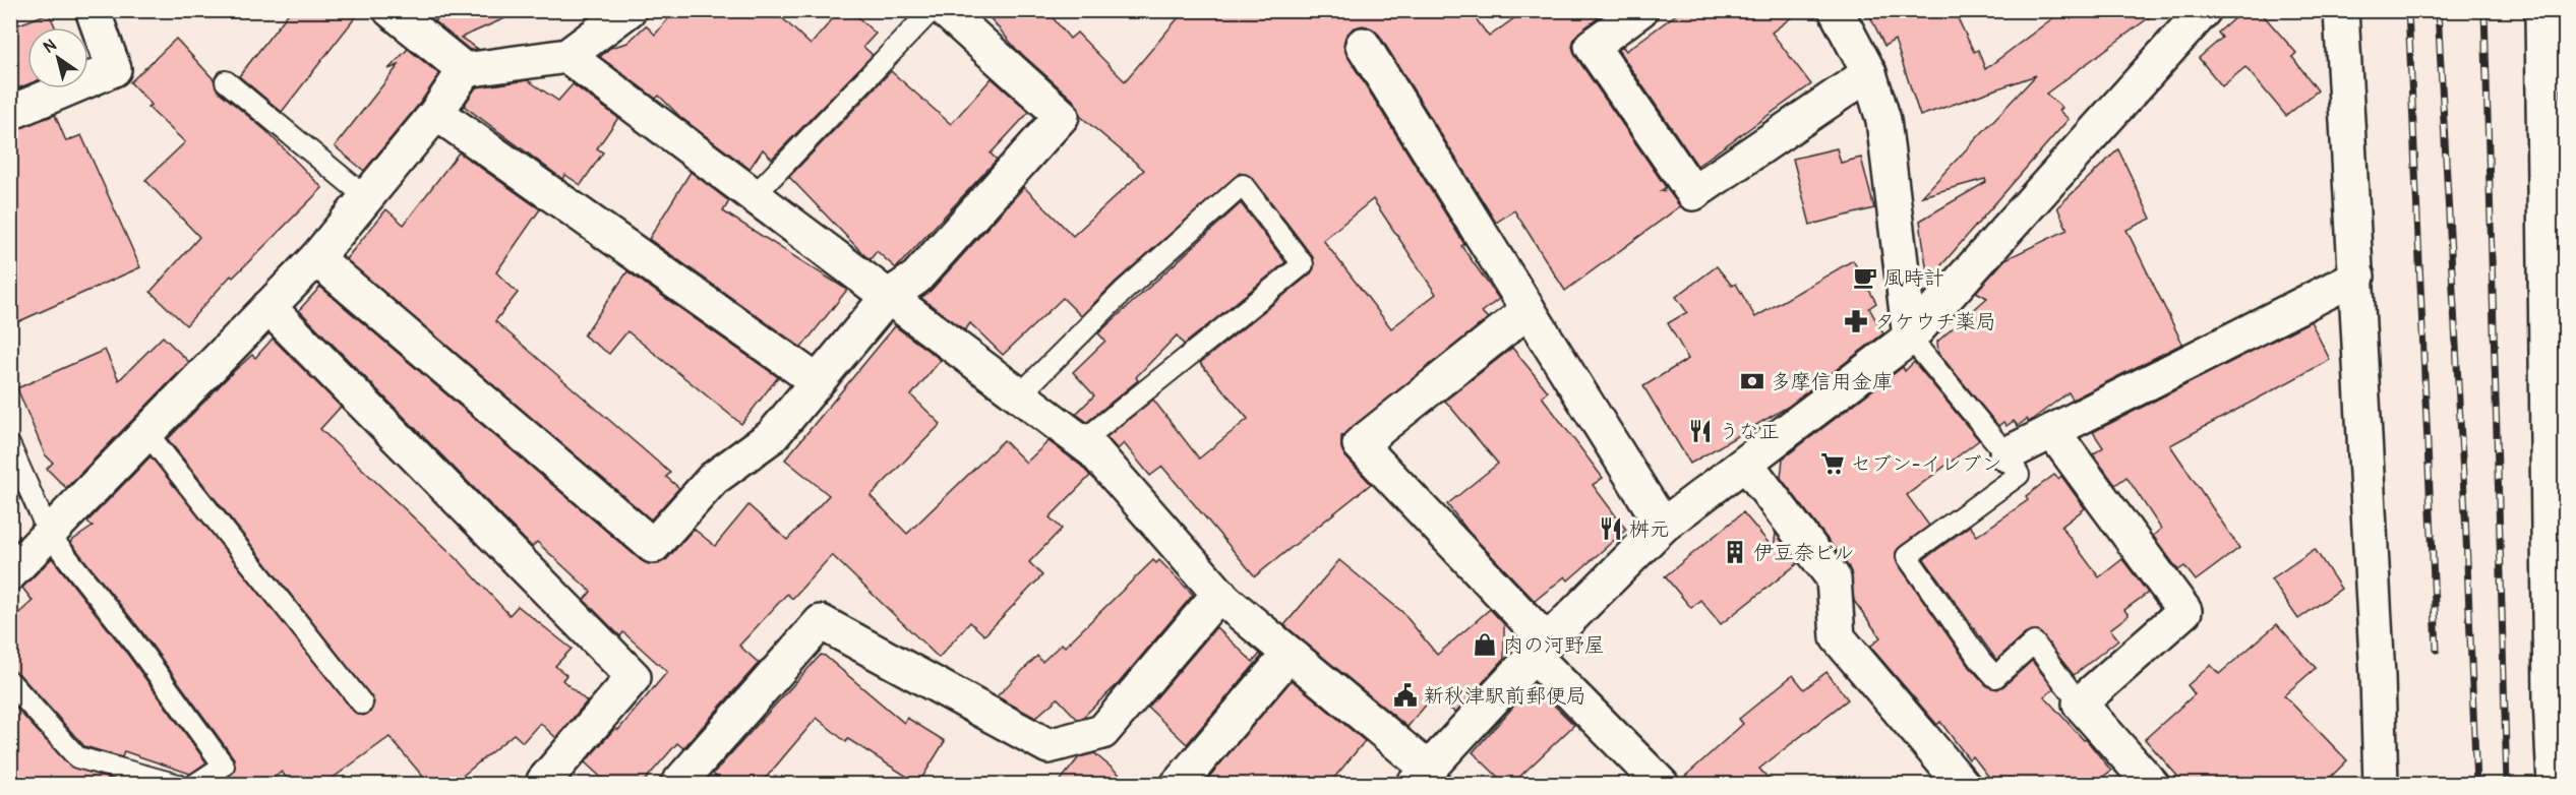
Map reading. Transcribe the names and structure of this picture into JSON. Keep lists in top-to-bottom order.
{
  "places": {
    "cafe": ["風時計"],
    "pharmacy": ["タケウチ薬局"],
    "bank": ["多摩信用金庫"],
    "restaurant": ["うな正", "桝元"],
    "supermarket": ["セブン-イレブン"],
    "building": ["伊豆奈ビル"],
    "shop": ["肉の河野屋"],
    "public building": ["新秋津駅前郵便局"]
  },
  "north": "top left"
}
